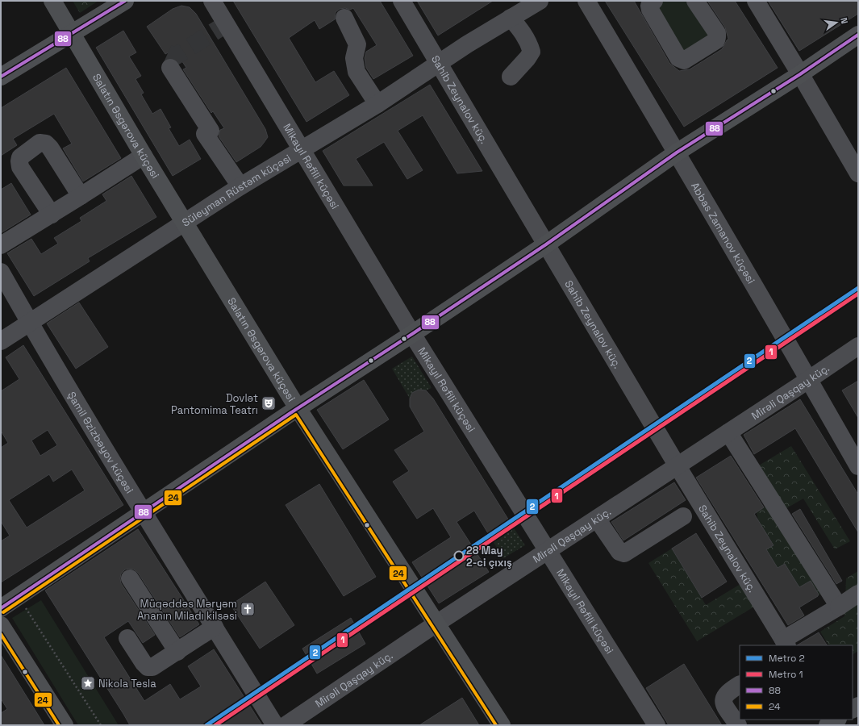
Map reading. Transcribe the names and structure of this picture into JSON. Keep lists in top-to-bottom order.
{
  "streets": {
    "main road": ["Salatın Əsgərova küçəsi"],
    "street": [
      "Sahib Zeynalov küç.",
      "Mikayıl Rəfili küçəsi",
      "Süleyman Rüstəm küçəsi",
      "Abbas Zamanov küçəsi",
      "Mirəli Qaşqay küç.",
      "Şamil Əzizbəyov küçəsi"
    ]
  },
  "crossings": [
    ["Sahib Zeynalov küç.", "Süleyman Rüstəm küçəsi"],
    ["Sahib Zeynalov küç.", "Mirəli Qaşqay küç."],
    ["Salatın Əsgərova küçəsi", "Süleyman Rüstəm küçəsi"],
    ["Salatın Əsgərova küçəsi", "Mirəli Qaşqay küç."],
    ["Mikayıl Rəfili küçəsi", "Süleyman Rüstəm küçəsi"],
    ["Mikayıl Rəfili küçəsi", "Mirəli Qaşqay küç."],
    ["Süleyman Rüstəm küçəsi", "Şamil Əzizbəyov küçəsi"],
    ["Abbas Zamanov küçəsi", "Mirəli Qaşqay küç."]
  ],
  "places": {
    "theatre": ["Dovlət Pantomima Teatrı"],
    "other": ["28 May 2-ci çıxış"],
    "church": ["Müqəddəs Məryəm Ananın Miladı kilsəsi"],
    "place": ["Nikola Tesla"]
  },
  "lines": [
    "transit line 88",
    "metro line 2",
    "metro line 1",
    "transit line 24"
  ],
  "legend": [
    "Metro 2",
    "Metro 1",
    "88",
    "24"
  ],
  "north": "right"
}
